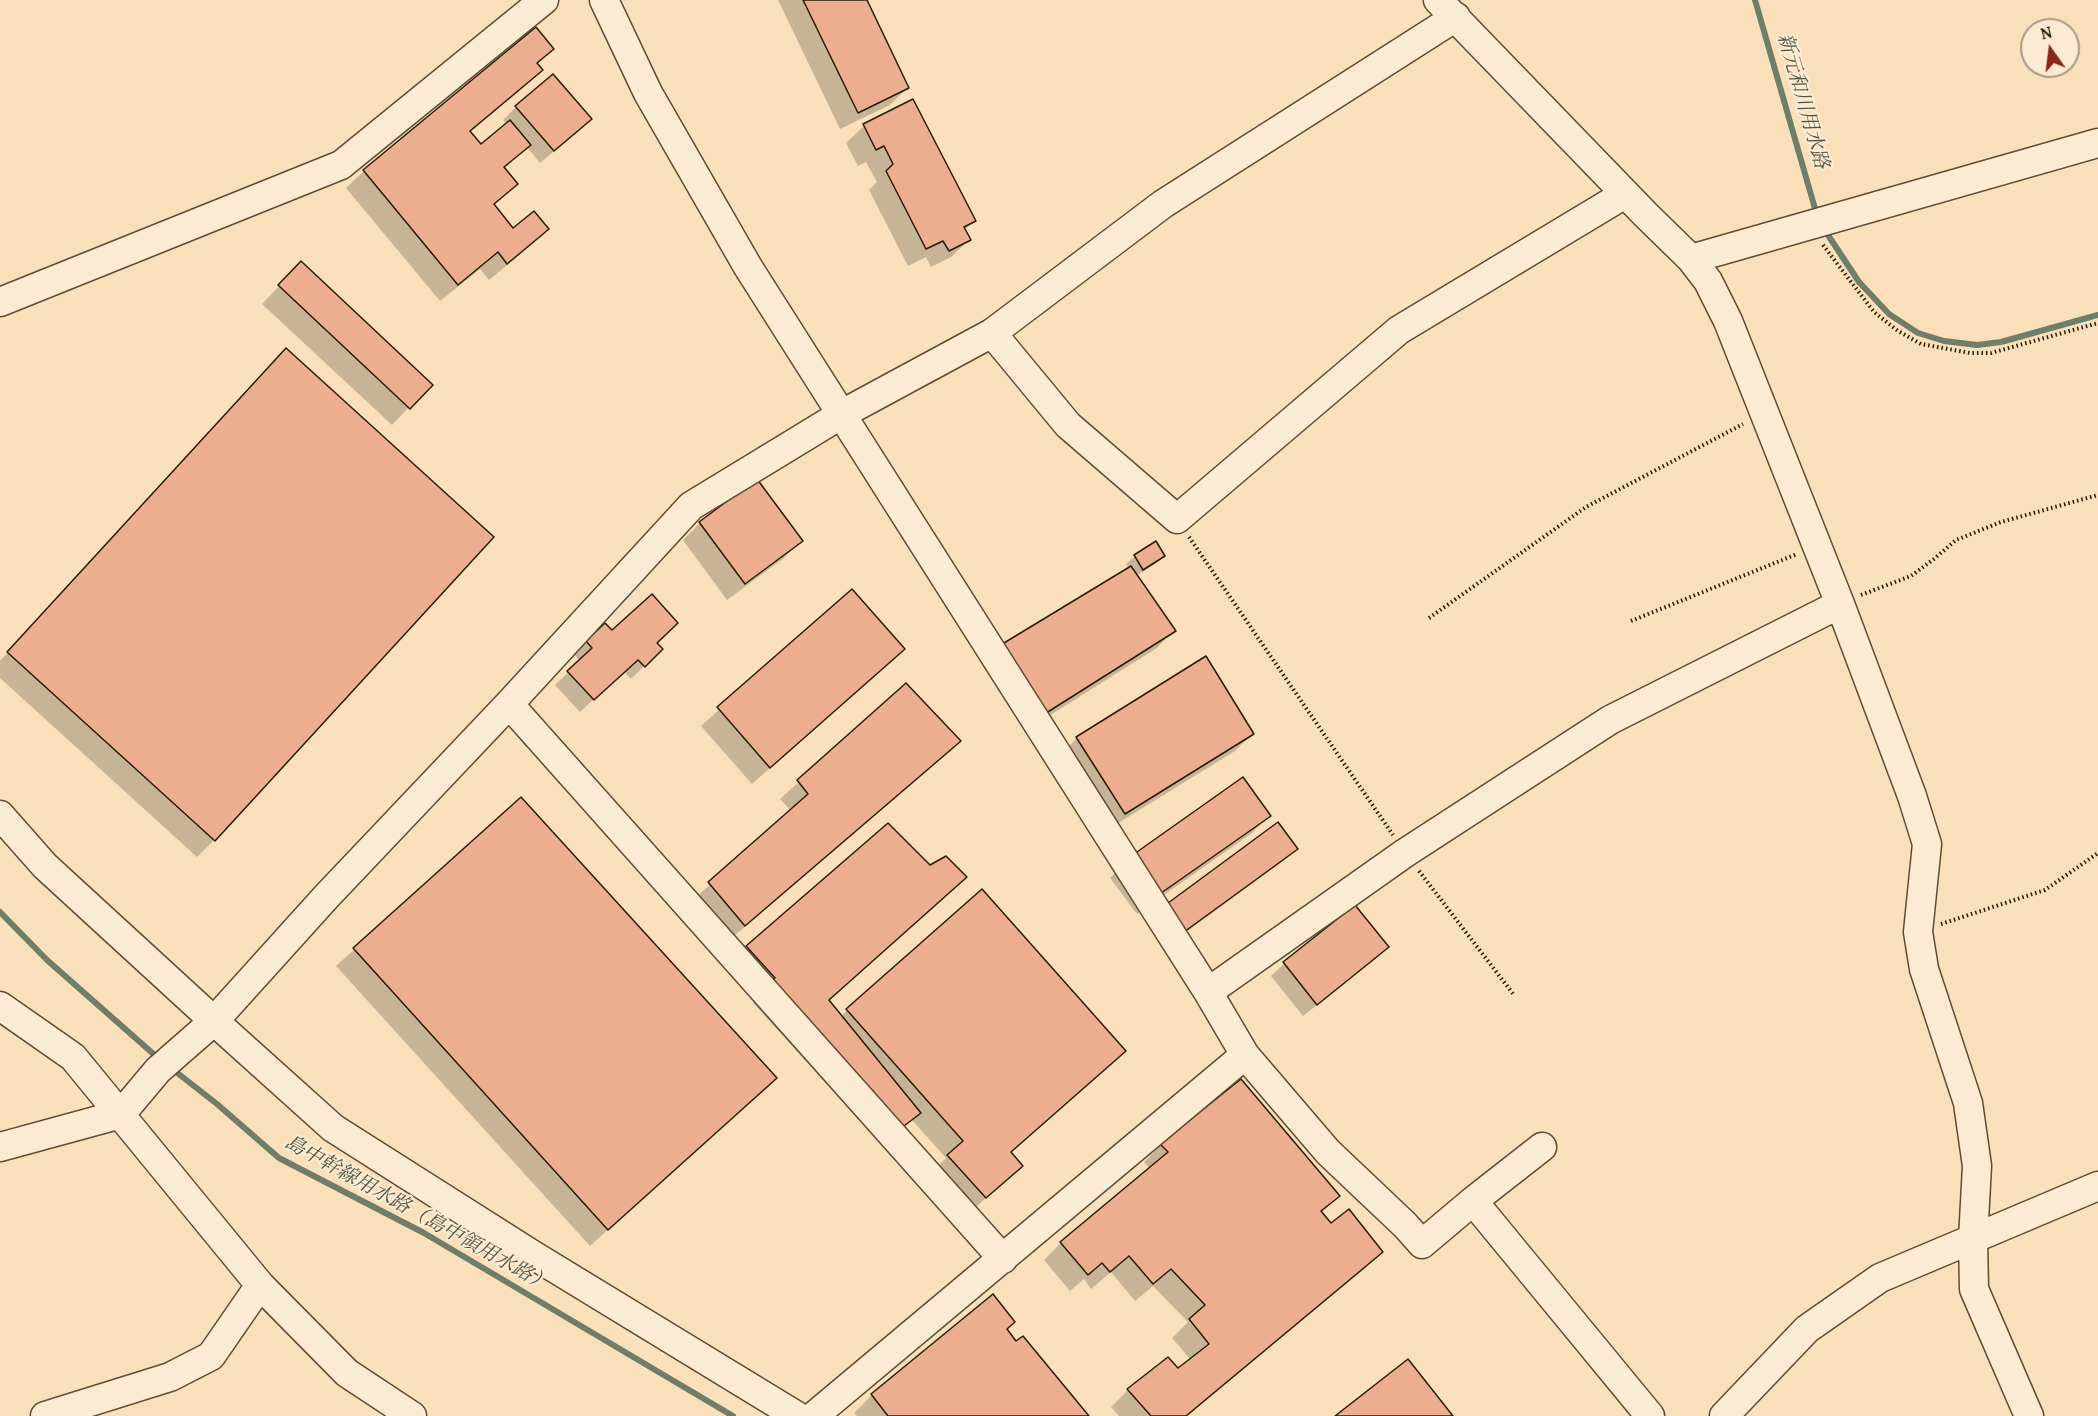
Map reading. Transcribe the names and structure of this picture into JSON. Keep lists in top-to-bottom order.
{
  "water": ["新元和川用水路", "島中幹線用水路（島中領用水路）"],
  "north": "top"
}
